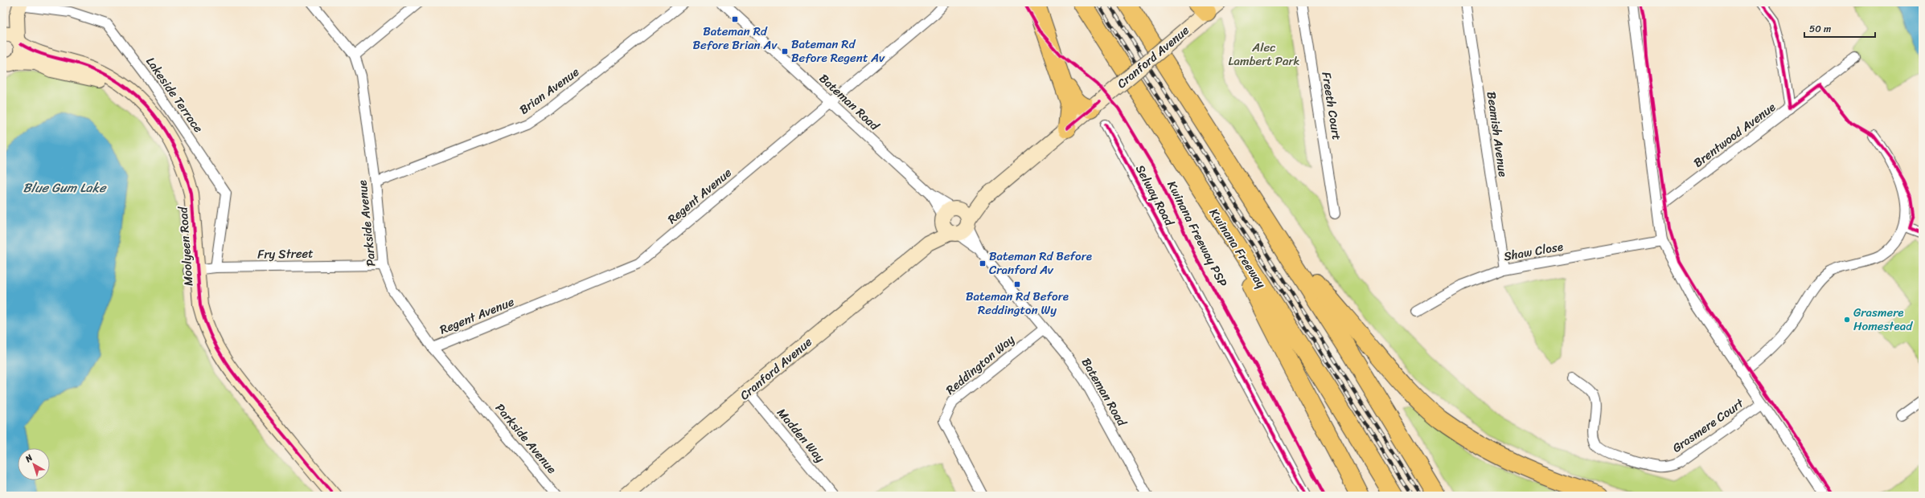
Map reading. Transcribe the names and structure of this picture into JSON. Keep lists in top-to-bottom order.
{
  "streets": {
    "highway": ["Kwinana Freeway"],
    "main road": ["Cranford Avenue", "Moolyeen Road"],
    "street": [
      "Brian Avenue",
      "Lakeside Terrace",
      "Bateman Road",
      "Freeth Court",
      "Beamish Avenue",
      "Brentwood Avenue",
      "Selway Road",
      "Regent Avenue",
      "Parkside Avenue",
      "Shaw Close",
      "Fry Street",
      "Reddington Way",
      "Grasmere Court",
      "Madden Way"
    ],
    "cycle path": ["Kwinana Freeway PSP"]
  },
  "crossings": [
    ["Cranford Avenue", "Bateman Road"],
    ["Cranford Avenue", "Madden Way"],
    ["Brian Avenue", "Parkside Avenue"],
    ["Lakeside Terrace", "Fry Street"],
    ["Bateman Road", "Regent Avenue"],
    ["Bateman Road", "Reddington Way"],
    ["Beamish Avenue", "Shaw Close"],
    ["Regent Avenue", "Parkside Avenue"],
    ["Parkside Avenue", "Fry Street"],
    ["Moolyeen Road", "Fry Street"]
  ],
  "water": ["Blue Gum Lake"],
  "parks": ["Alec Lambert Park"],
  "places": {
    "transit": [
      "Bateman Rd Before Brian Av",
      "Bateman Rd Before Regent Av",
      "Bateman Rd Before Cranford Av",
      "Bateman Rd Before Reddington Wy"
    ],
    "other": ["Grasmere Homestead"]
  },
  "scale_bar": "50 m",
  "north": "top left"
}
